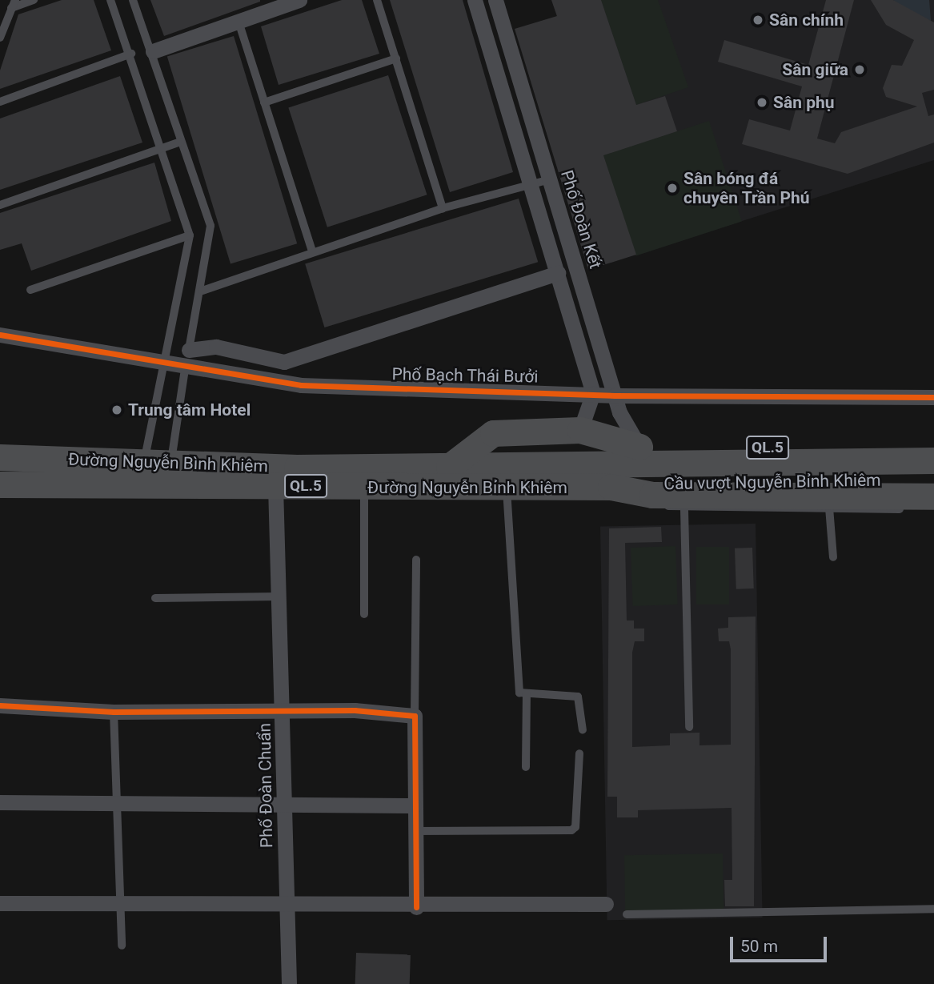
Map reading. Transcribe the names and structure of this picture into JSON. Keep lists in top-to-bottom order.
{
  "streets": {
    "highway": [
      "QL.5",
      "Đường Nguyễn Bình Khiêm",
      "Cầu vượt Nguyễn Bỉnh Khiêm",
      "Đường Nguyễn Bỉnh Khiêm"
    ],
    "street": ["Phố Đoàn Kết", "Phố Bạch Thái Bưởi", "Phố Đoàn Chuẩn"]
  },
  "crossings": [
    ["Phố Đoàn Kết", "Phố Bạch Thái Bưởi"],
    ["Phố Đoàn Kết", "Đường Nguyễn Bỉnh Khiêm"],
    ["Đường Nguyễn Bình Khiêm", "Cầu vượt Nguyễn Bỉnh Khiêm"],
    ["Đường Nguyễn Bình Khiêm", "Đường Nguyễn Bỉnh Khiêm"],
    ["Cầu vượt Nguyễn Bỉnh Khiêm", "Đường Nguyễn Bỉnh Khiêm"],
    ["Đường Nguyễn Bỉnh Khiêm", "Phố Đoàn Chuẩn"]
  ],
  "places": [
    "Sân chính",
    "Sân giữa",
    "Sân phụ",
    "Sân bóng đá chuyên Trần Phú",
    "Trung tâm Hotel"
  ],
  "scale_bar": "50 m"
}
